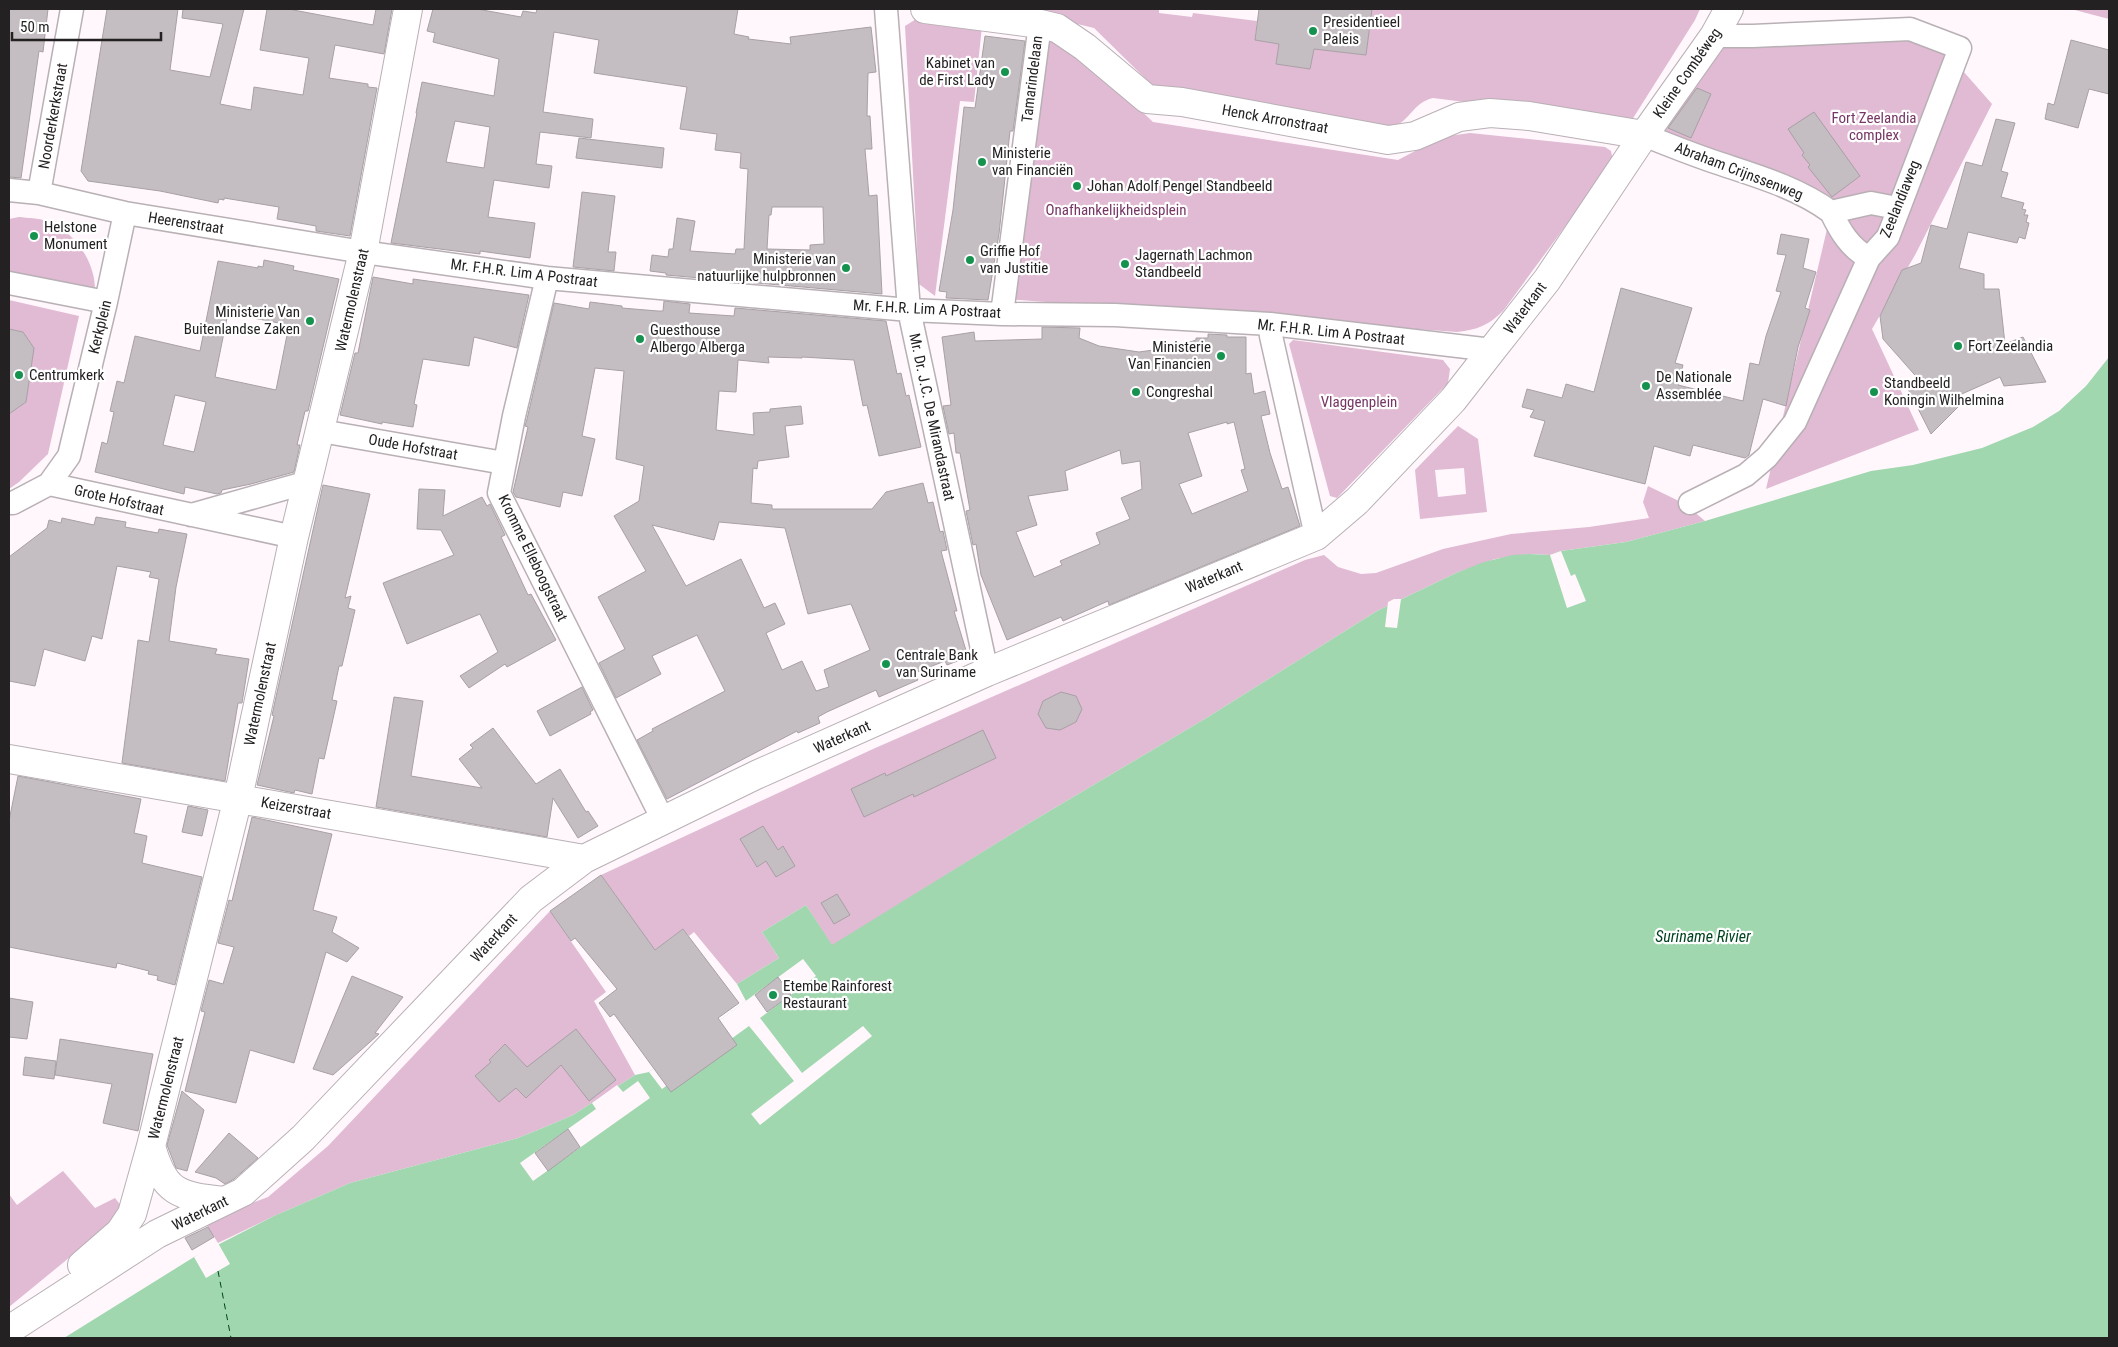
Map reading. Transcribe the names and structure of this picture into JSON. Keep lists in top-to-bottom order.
{
  "streets": {
    "main road": [
      "Kleine Combéweg",
      "Henck Arronstraat",
      "Watermolenstraat",
      "Waterkant",
      "Keizerstraat"
    ],
    "street": [
      "Tamarindelaan",
      "Noorderkerkstraat",
      "Abraham Crijnssenweg",
      "Zeelandiaweg",
      "Heerenstraat",
      "Mr. F.H.R. Lim A Postraat",
      "Kerkplein",
      "Mr. Dr. J.C. De Mirandastraat",
      "Oude Hofstraat",
      "Grote Hofstraat",
      "Kromme Elleboogstraat"
    ]
  },
  "crossings": [
    ["Kleine Combéweg", "Henck Arronstraat"],
    ["Kleine Combéweg", "Abraham Crijnssenweg"],
    ["Kleine Combéweg", "Zeelandiaweg"],
    ["Kleine Combéweg", "Waterkant"],
    ["Tamarindelaan", "Henck Arronstraat"],
    ["Tamarindelaan", "Mr. F.H.R. Lim A Postraat"],
    ["Noorderkerkstraat", "Heerenstraat"],
    ["Henck Arronstraat", "Abraham Crijnssenweg"],
    ["Henck Arronstraat", "Waterkant"],
    ["Abraham Crijnssenweg", "Zeelandiaweg"],
    ["Abraham Crijnssenweg", "Waterkant"],
    ["Heerenstraat", "Mr. F.H.R. Lim A Postraat"],
    ["Heerenstraat", "Watermolenstraat"],
    ["Heerenstraat", "Kerkplein"],
    ["Mr. F.H.R. Lim A Postraat", "Watermolenstraat"],
    ["Mr. F.H.R. Lim A Postraat", "Waterkant"],
    ["Mr. F.H.R. Lim A Postraat", "Mr. Dr. J.C. De Mirandastraat"],
    ["Mr. F.H.R. Lim A Postraat", "Kromme Elleboogstraat"],
    ["Watermolenstraat", "Oude Hofstraat"],
    ["Watermolenstraat", "Grote Hofstraat"],
    ["Watermolenstraat", "Keizerstraat"],
    ["Waterkant", "Mr. Dr. J.C. De Mirandastraat"],
    ["Waterkant", "Kromme Elleboogstraat"],
    ["Waterkant", "Keizerstraat"],
    ["Kerkplein", "Grote Hofstraat"],
    ["Oude Hofstraat", "Kromme Elleboogstraat"]
  ],
  "water": ["Suriname Rivier"],
  "parks": ["Fort Zeelandia complex", "Onafhankelijkheidsplein", "Vlaggenplein"],
  "places": [
    "Presidentieel Paleis",
    "Kabinet van de First Lady",
    "Ministerie van Financiën",
    "Johan Adolf Pengel Standbeeld",
    "Helstone Monument",
    "Griffie Hof van Justitie",
    "Jagernath Lachmon Standbeeld",
    "Ministerie van natuurlijke hulpbronnen",
    "Ministerie Van Buitenlandse Zaken",
    "Guesthouse Albergo Alberga",
    "Fort Zeelandia",
    "Ministerie Van Financien",
    "Centrumkerk",
    "De Nationale Assemblée",
    "Congreshal",
    "Standbeeld Koningin Wilhelmina",
    "Centrale Bank van Suriname",
    "Etembe Rainforest Restaurant"
  ],
  "scale_bar": "50 m"
}
